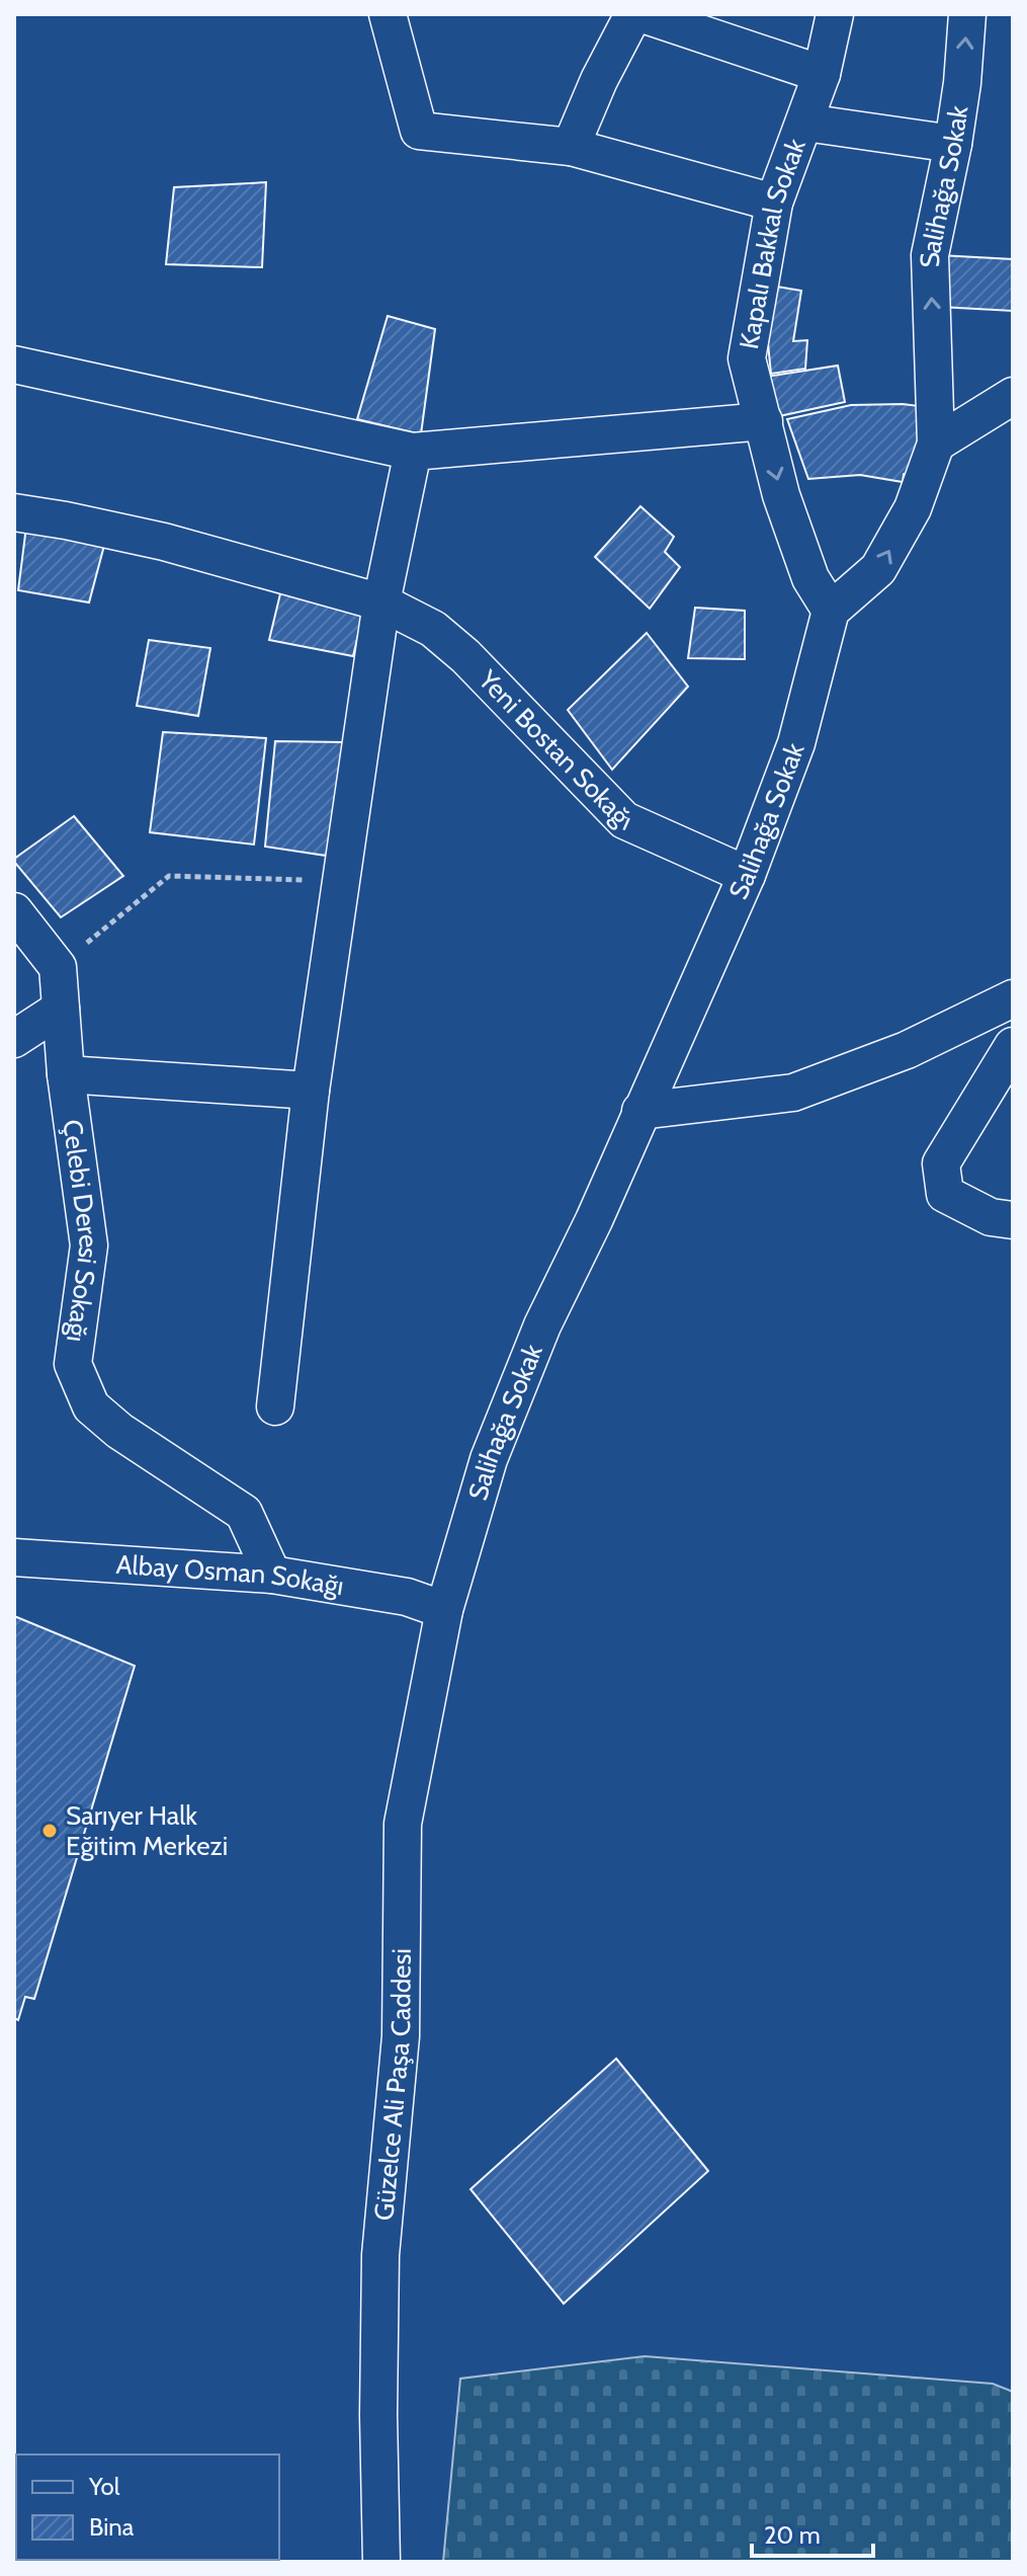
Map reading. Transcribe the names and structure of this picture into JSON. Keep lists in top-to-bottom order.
{
  "streets": {
    "street": [
      "Salihağa Sokak",
      "Kapalı Bakkal Sokak",
      "Yeni Bostan Sokağı",
      "Çelebi Deresi Sokağı",
      "Albay Osman Sokağı",
      "Güzelce Ali Paşa Caddesi"
    ]
  },
  "crossings": [
    ["Salihağa Sokak", "Kapalı Bakkal Sokak"],
    ["Salihağa Sokak", "Yeni Bostan Sokağı"],
    ["Salihağa Sokak", "Albay Osman Sokağı"],
    ["Salihağa Sokak", "Güzelce Ali Paşa Caddesi"],
    ["Çelebi Deresi Sokağı", "Albay Osman Sokağı"],
    ["Albay Osman Sokağı", "Güzelce Ali Paşa Caddesi"]
  ],
  "one_way": ["Salihağa Sokak"],
  "places": ["Sarıyer Halk Eğitim Merkezi"],
  "legend": ["Yol", "Bina"],
  "scale_bar": "20 m"
}
